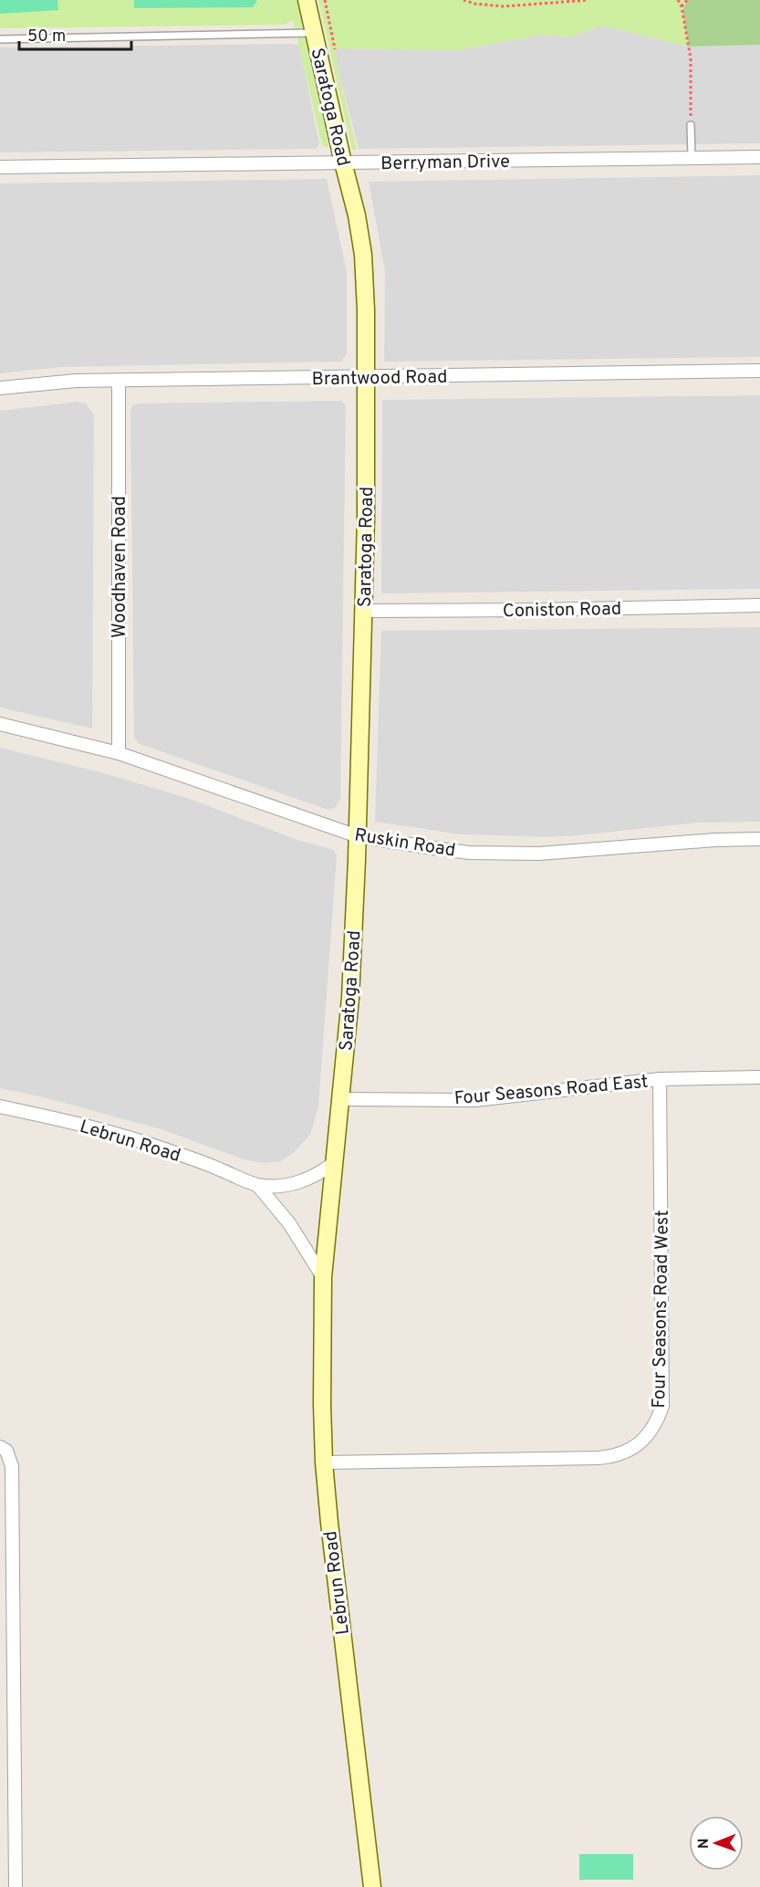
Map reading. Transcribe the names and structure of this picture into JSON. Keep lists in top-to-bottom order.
{
  "streets": {
    "street": [
      "Saratoga Road",
      "Berryman Drive",
      "Brantwood Road",
      "Woodhaven Road",
      "Coniston Road",
      "Ruskin Road",
      "Four Seasons Road East",
      "Lebrun Road",
      "Four Seasons Road West"
    ]
  },
  "crossings": [
    ["Saratoga Road", "Berryman Drive"],
    ["Saratoga Road", "Brantwood Road"],
    ["Saratoga Road", "Coniston Road"],
    ["Saratoga Road", "Ruskin Road"],
    ["Saratoga Road", "Four Seasons Road East"],
    ["Saratoga Road", "Lebrun Road"],
    ["Brantwood Road", "Woodhaven Road"],
    ["Woodhaven Road", "Ruskin Road"],
    ["Four Seasons Road East", "Lebrun Road"],
    ["Four Seasons Road East", "Four Seasons Road West"],
    ["Lebrun Road", "Four Seasons Road West"]
  ],
  "scale_bar": "50 m",
  "north": "left"
}
